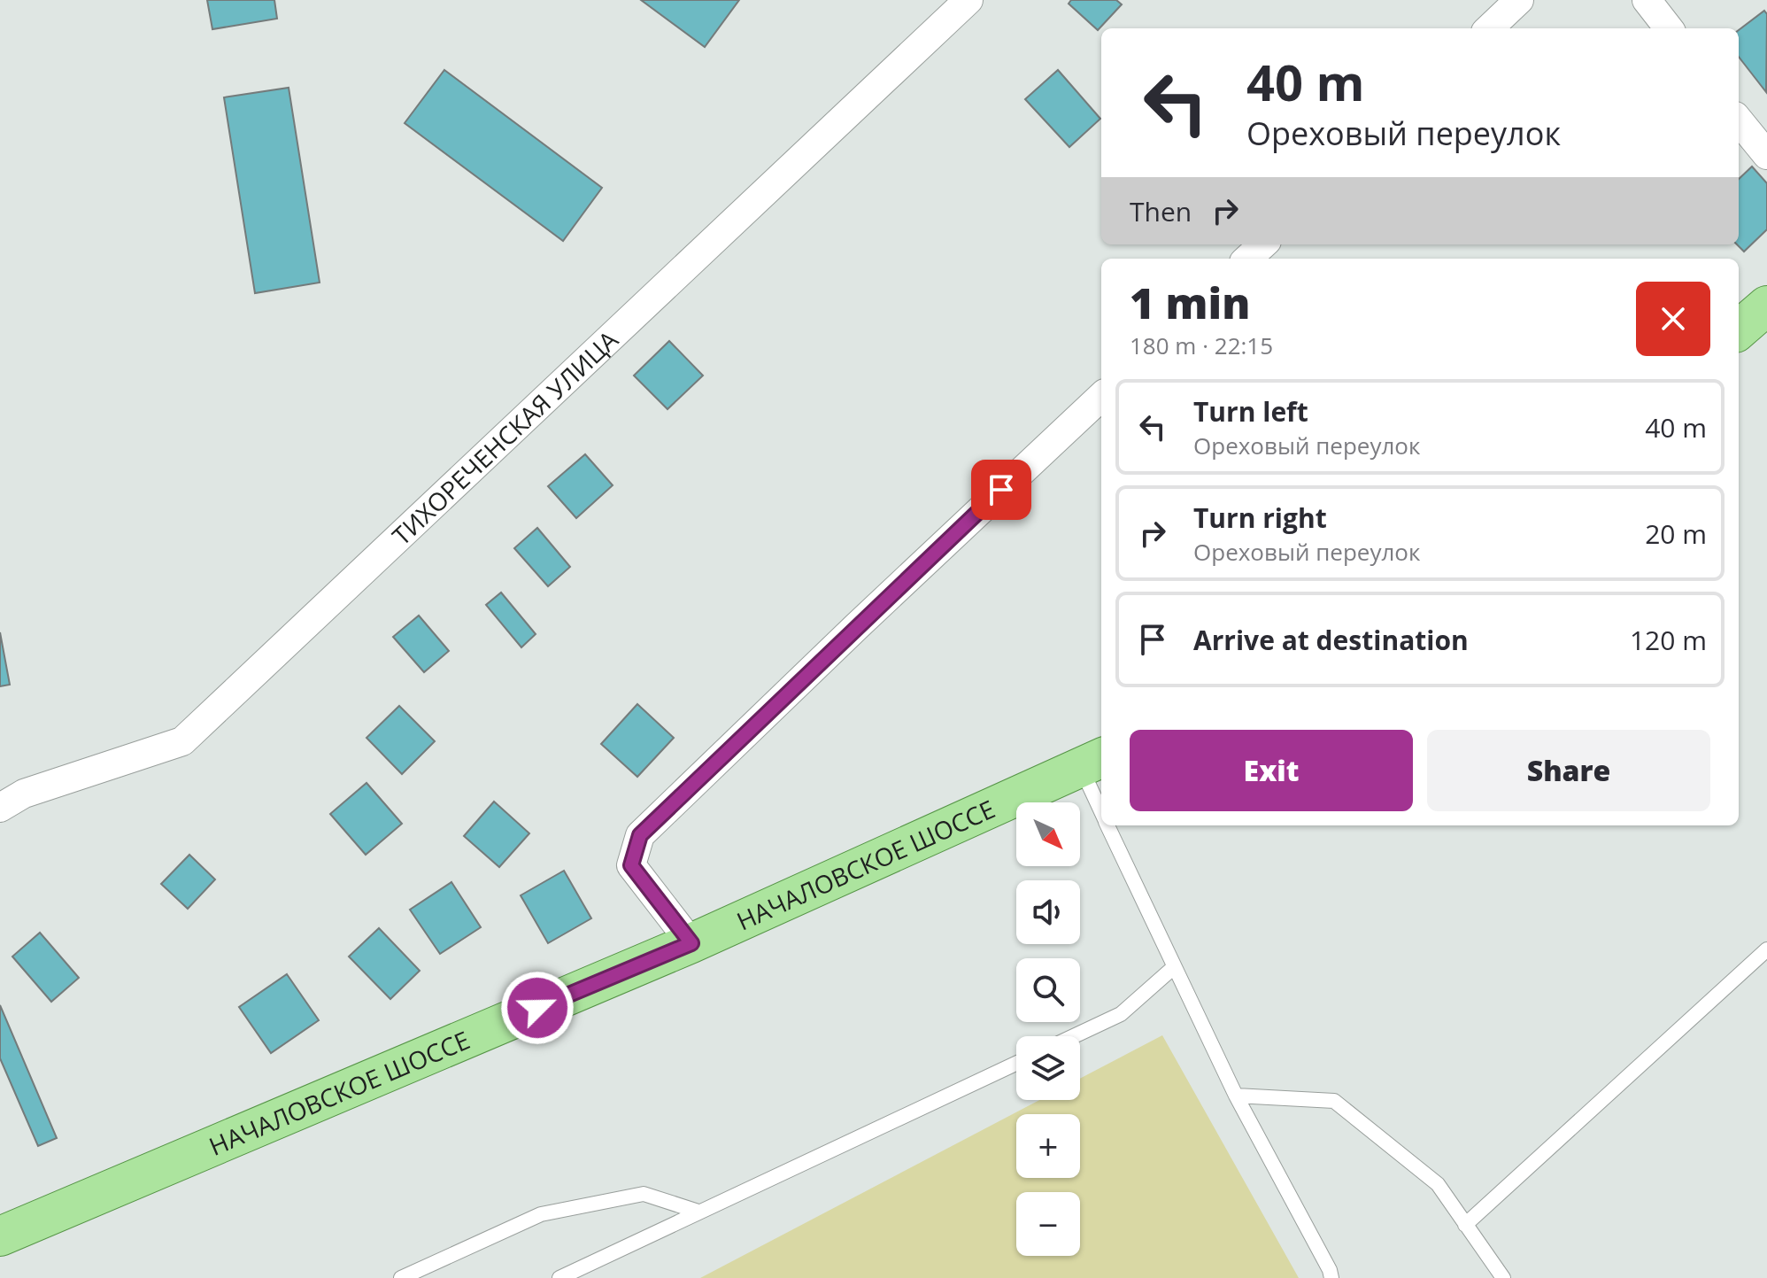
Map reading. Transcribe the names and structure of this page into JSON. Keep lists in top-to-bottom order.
{
  "streets": {
    "main road": ["НАЧАЛОВСКОЕ ШОССЕ"],
    "street": ["ТИХОРЕЧЕНСКАЯ УЛИЦА"]
  },
  "north": "bottom right",
  "page": {
    "turn": ["40 m", "Ореховый переулок"],
    "then": "Then",
    "heading": ["1 min", "180 m · 22:15"],
    "list": [
      {
        "name": "Turn left",
        "note": "Ореховый переулок",
        "value": "40 m"
      },
      {
        "name": "Turn right",
        "note": "Ореховый переулок",
        "value": "20 m"
      },
      {
        "name": "Arrive at destination",
        "value": "120 m"
      }
    ],
    "buttons": ["Exit", "Share"],
    "map_buttons": ["+", "−"]
  }
}
